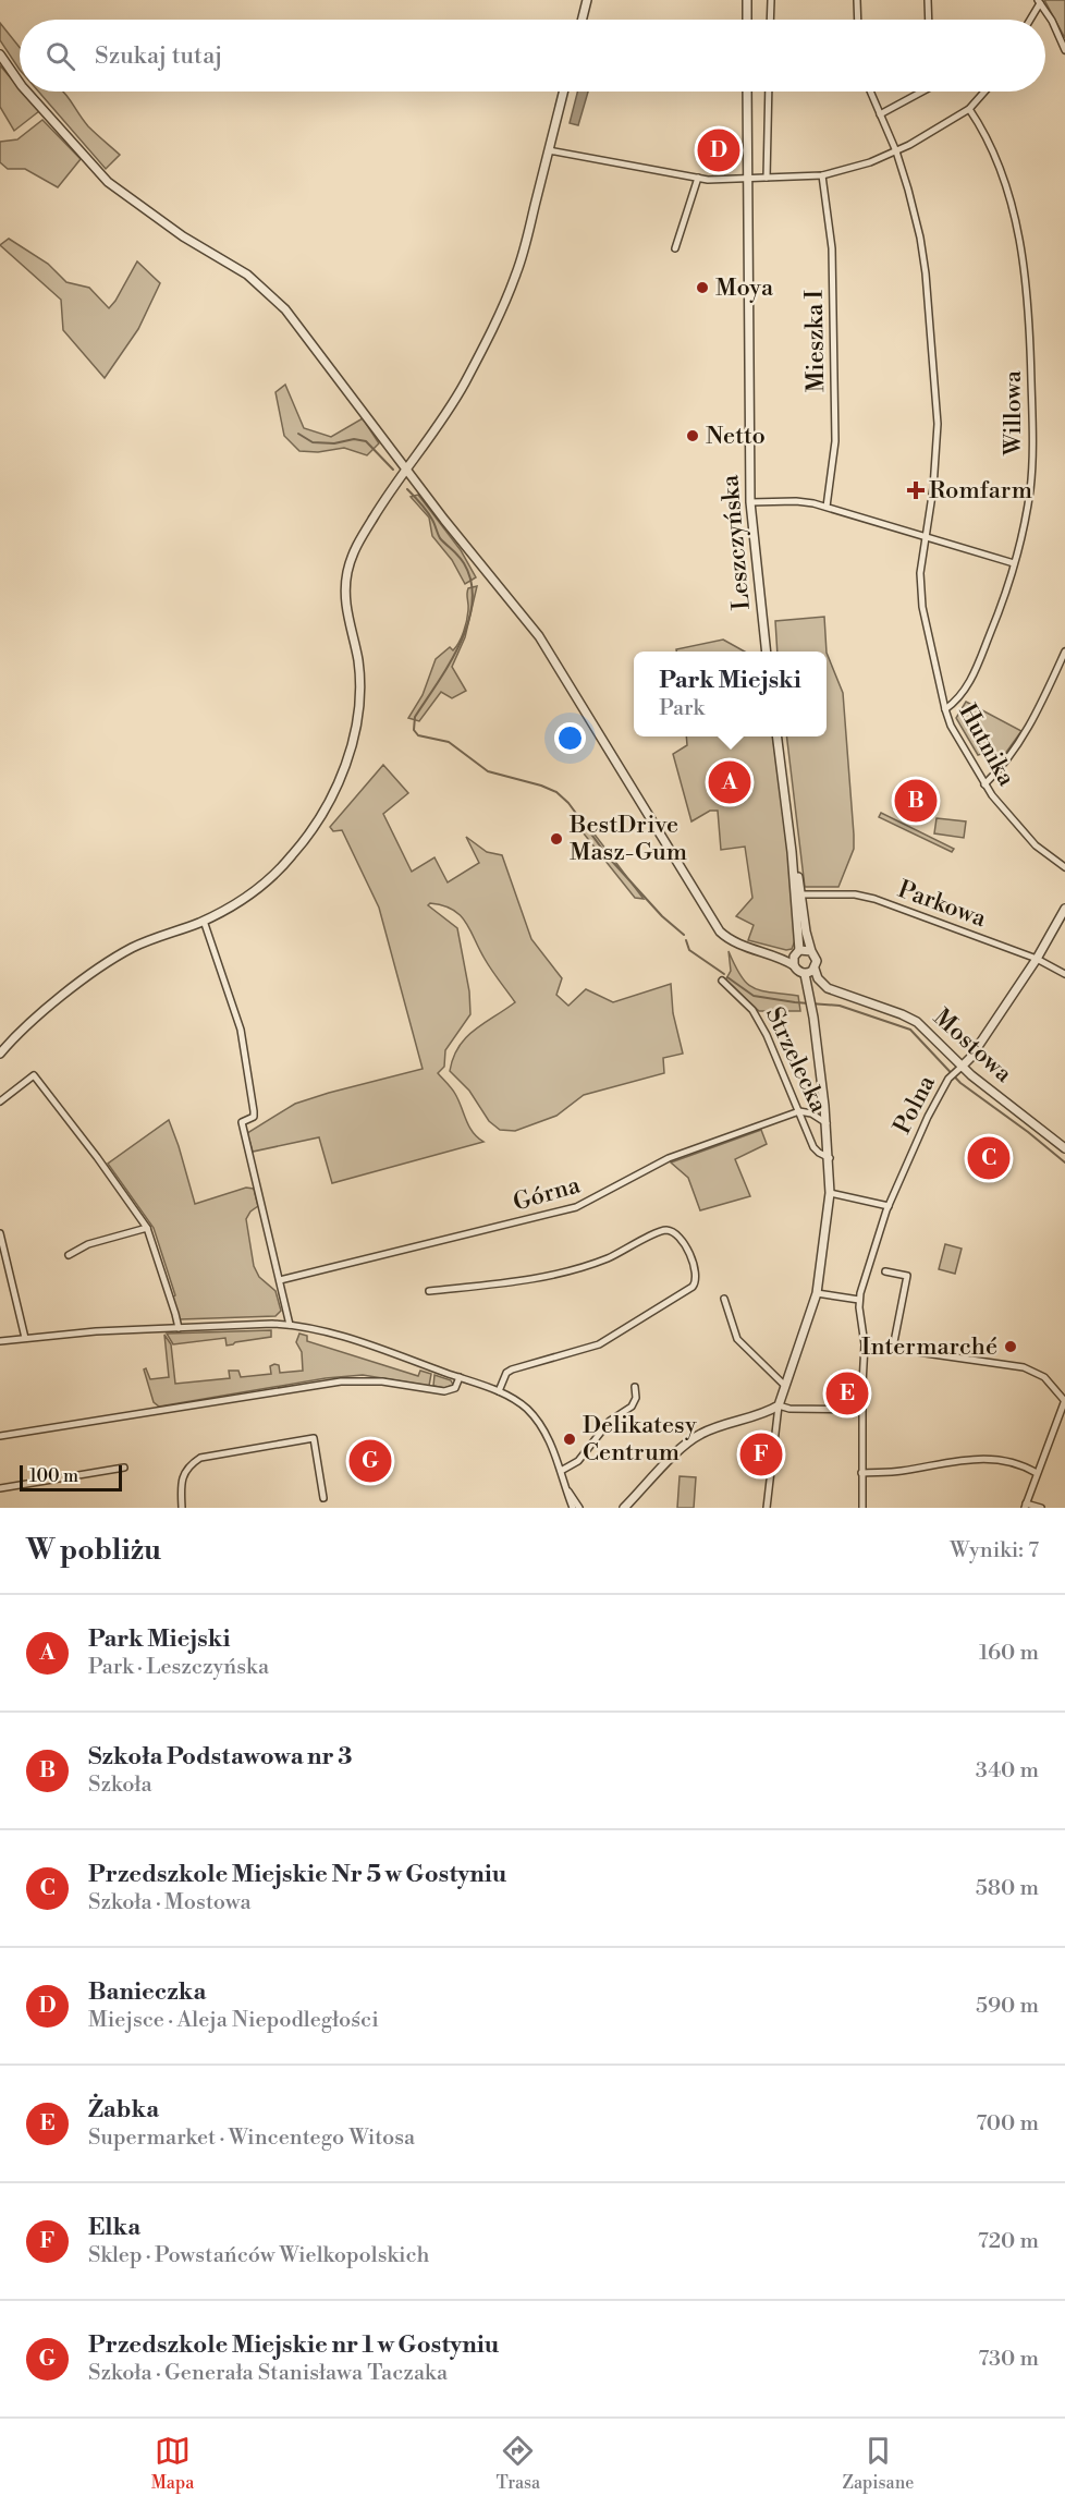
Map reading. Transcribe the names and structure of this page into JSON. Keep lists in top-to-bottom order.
{
  "streets": {
    "street": [
      "Mieszka I",
      "Willowa",
      "Leszczyńska",
      "Hutnika",
      "Parkowa",
      "Mostowa",
      "Strzelecka",
      "Polna",
      "Górna"
    ]
  },
  "crossings": [
    ["Willowa", "Hutnika"],
    ["Parkowa", "Polna"],
    ["Mostowa", "Polna"],
    ["Strzelecka", "Górna"]
  ],
  "places": {
    "other": [
      "Moya",
      "Netto",
      "BestDrive Masz-Gum",
      "Intermarché",
      "Delikatesy Centrum"
    ],
    "health": ["Romfarm"]
  },
  "scale_bar": "100 m",
  "page": {
    "search": "Szukaj tutaj",
    "pins": [
      "D",
      "A",
      "B",
      "C",
      "E",
      "F",
      "G"
    ],
    "popup": ["Park Miejski", "Park"],
    "scale": "100 m",
    "heading": ["W pobliżu", "Wyniki: 7"],
    "list": [
      {
        "mark": "A",
        "name": "Park Miejski",
        "note": "Park · Leszczyńska",
        "value": "160 m"
      },
      {
        "mark": "B",
        "name": "Szkoła Podstawowa nr 3",
        "note": "Szkoła",
        "value": "340 m"
      },
      {
        "mark": "C",
        "name": "Przedszkole Miejskie Nr 5 w Gostyniu",
        "note": "Szkoła · Mostowa",
        "value": "580 m"
      },
      {
        "mark": "D",
        "name": "Banieczka",
        "note": "Miejsce · Aleja Niepodległości",
        "value": "590 m"
      },
      {
        "mark": "E",
        "name": "Żabka",
        "note": "Supermarket · Wincentego Witosa",
        "value": "700 m"
      },
      {
        "mark": "F",
        "name": "Elka",
        "note": "Sklep · Powstańców Wielkopolskich",
        "value": "720 m"
      },
      {
        "mark": "G",
        "name": "Przedszkole Miejskie nr 1 w Gostyniu",
        "note": "Szkoła · Generała Stanisława Taczaka",
        "value": "730 m"
      }
    ],
    "nav": ["Mapa", "Trasa", "Zapisane"]
  }
}
